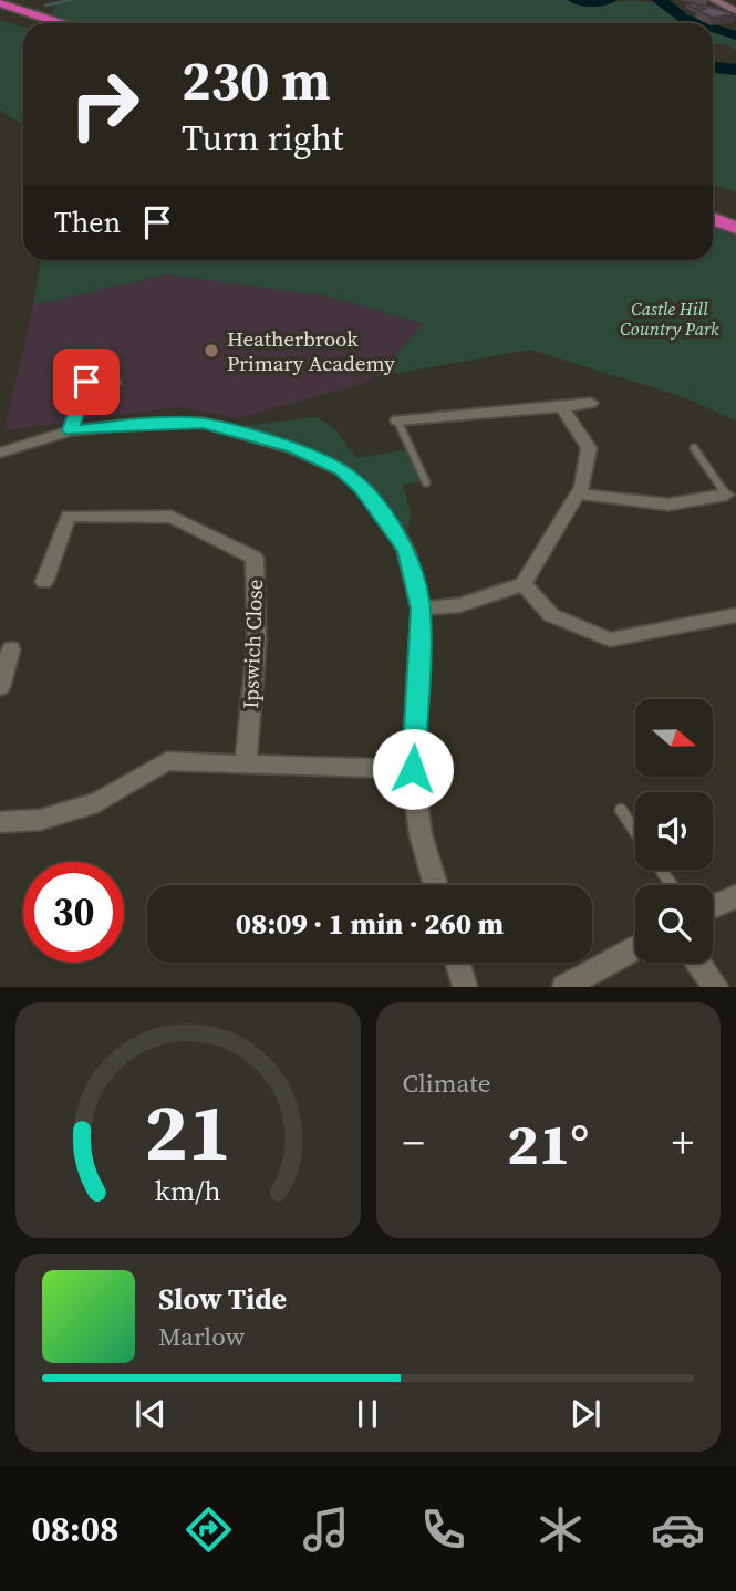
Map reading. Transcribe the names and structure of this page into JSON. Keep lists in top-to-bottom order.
{
  "streets": {
    "street": ["Ipswich Close"]
  },
  "parks": ["Castle Hill Country Park"],
  "places": ["Heatherbrook Primary Academy"],
  "north": "right",
  "page": {
    "turn": ["230 m", "Turn right"],
    "then": "Then",
    "limit": "30",
    "trip": "08:09 · 1 min · 260 m",
    "tile": "Climate",
    "heat": ["−", "21°", "+"],
    "song": ["Slow Tide", "Marlow"],
    "tabs": "08:08",
    "gauge": ["21", "km/h"]
  }
}
